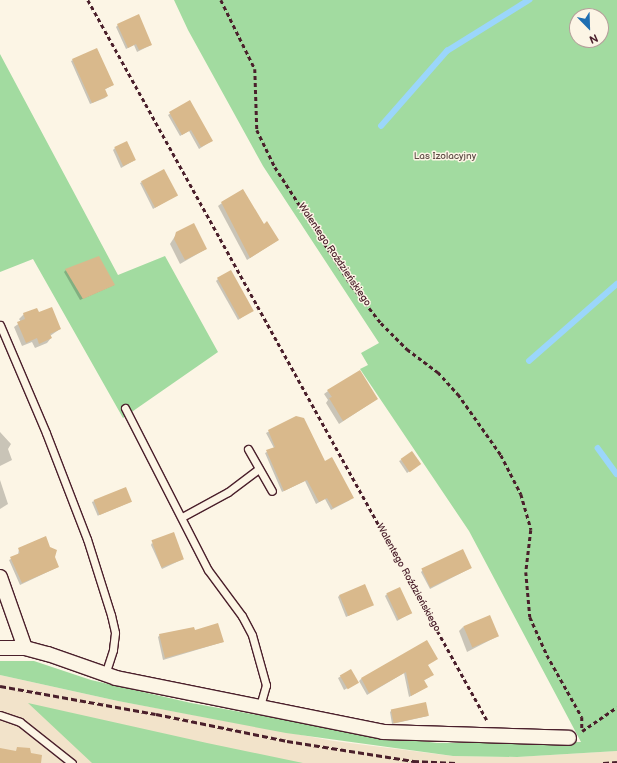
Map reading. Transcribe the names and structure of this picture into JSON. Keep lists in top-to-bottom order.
{
  "streets": {
    "path": ["Walentego Roździeńskiego"]
  },
  "parks": ["Las Izolacyjny"],
  "north": "bottom right"
}
